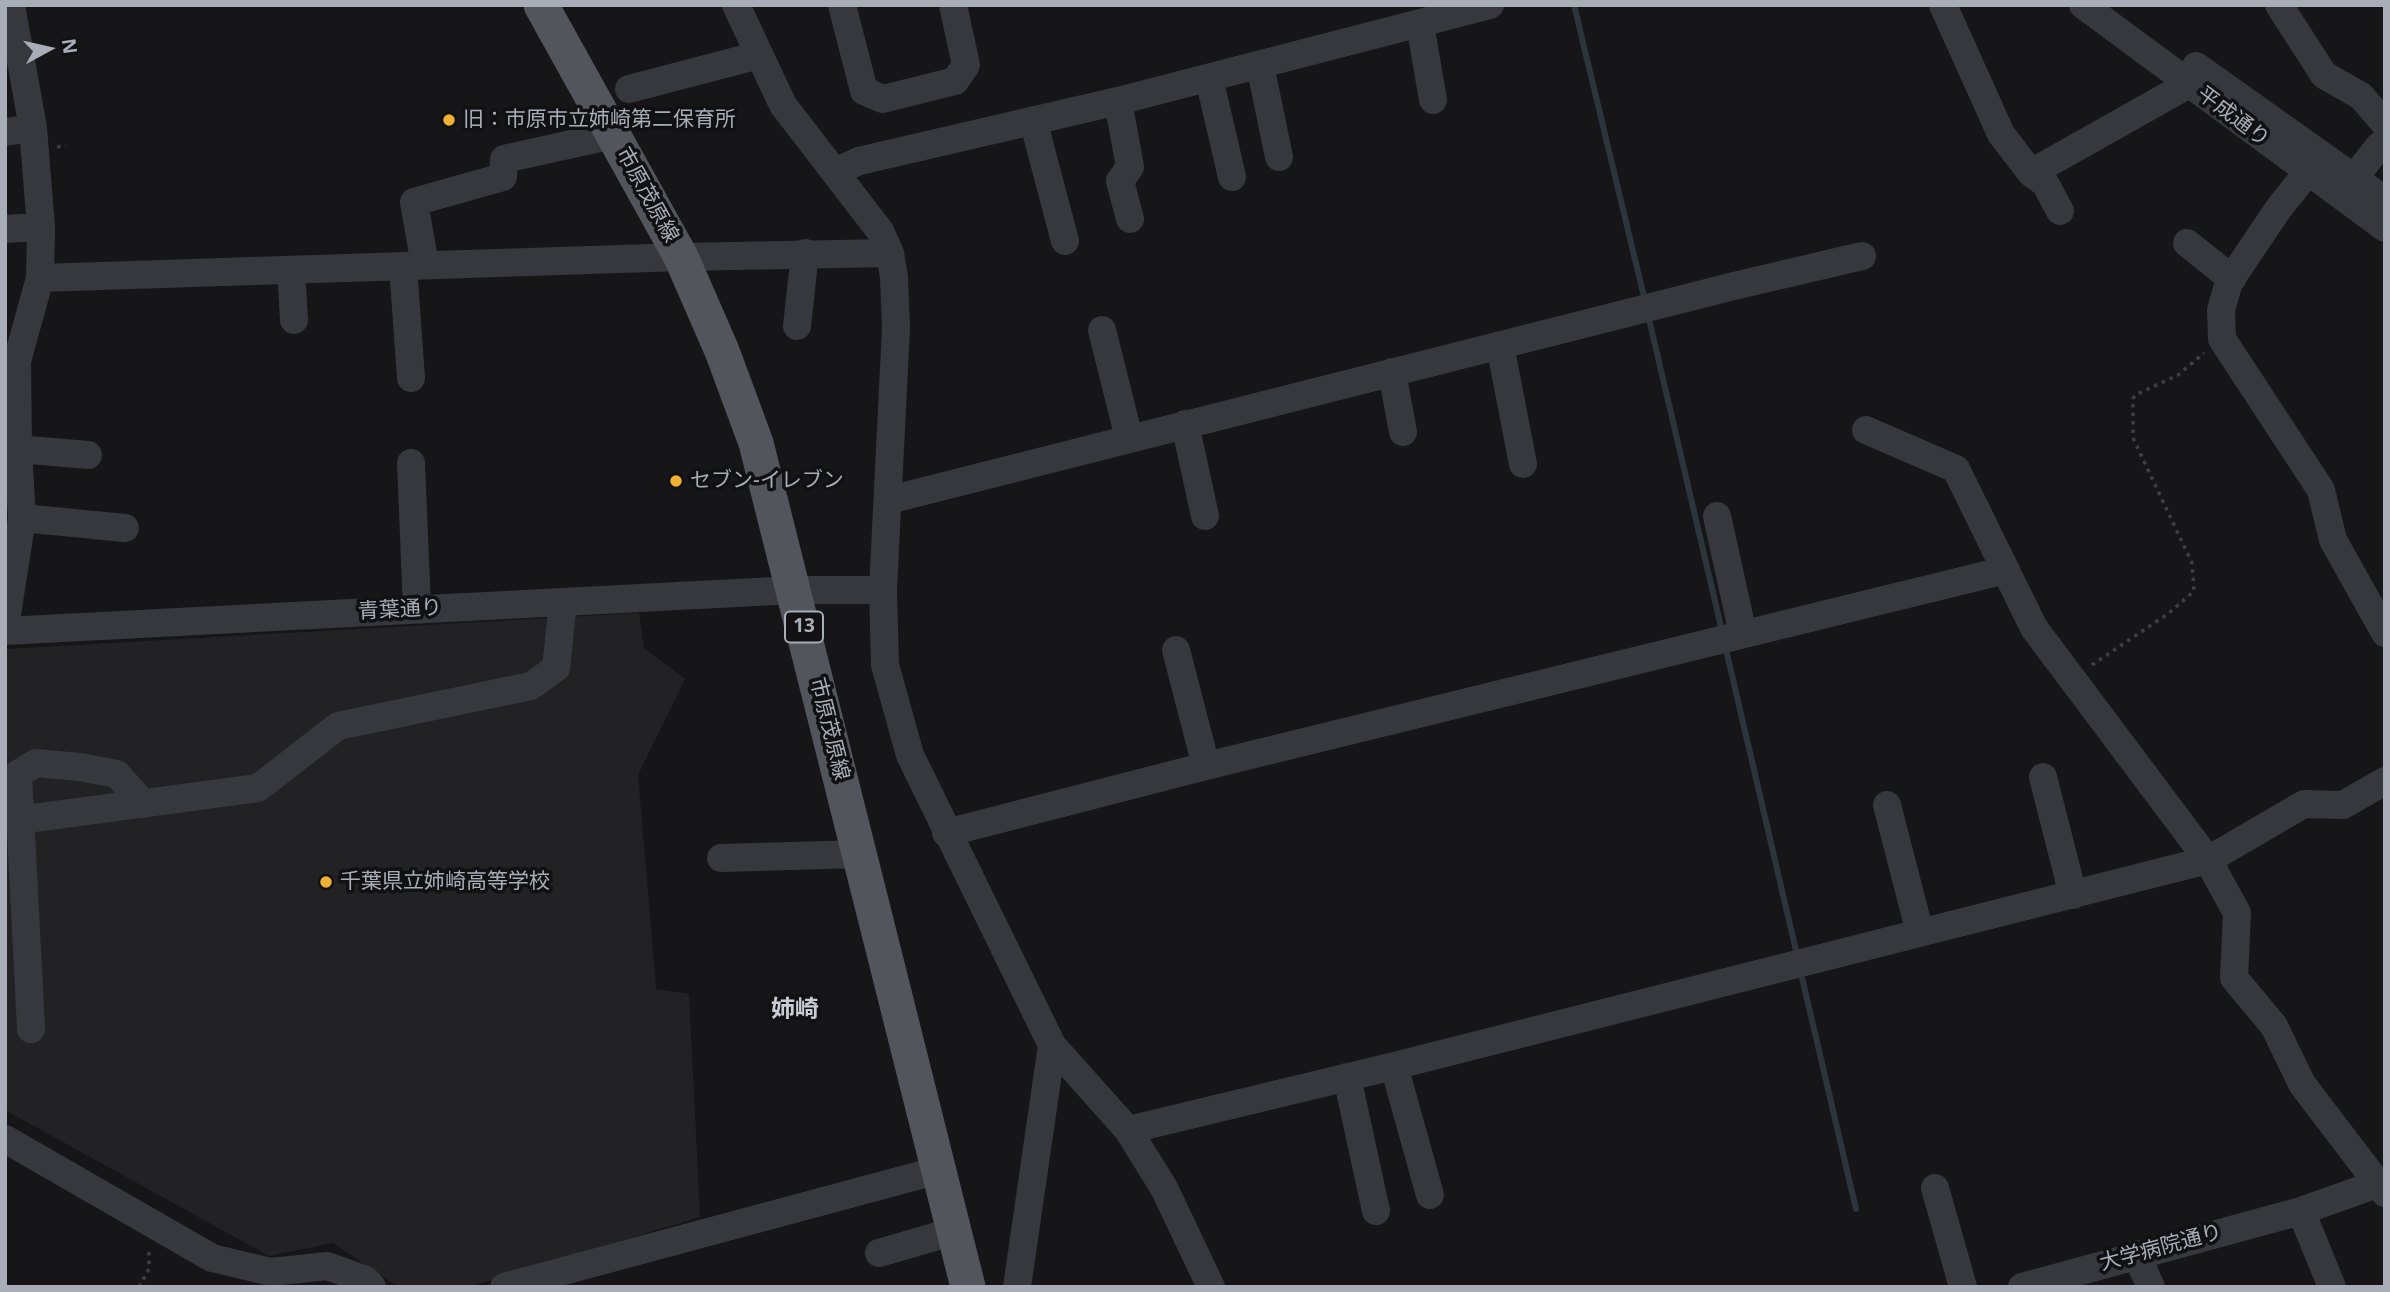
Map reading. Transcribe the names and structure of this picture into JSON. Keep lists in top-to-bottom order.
{
  "streets": {
    "main road": ["市原茂原線", "13"],
    "street": ["平成通り", "青葉通り", "大学病院通り"]
  },
  "crossings": [
    ["市原茂原線", "青葉通り"]
  ],
  "districts": ["姉崎"],
  "places": ["旧：市原市立姉崎第二保育所", "セブン-イレブン", "千葉県立姉崎高等学校"],
  "north": "right"
}
